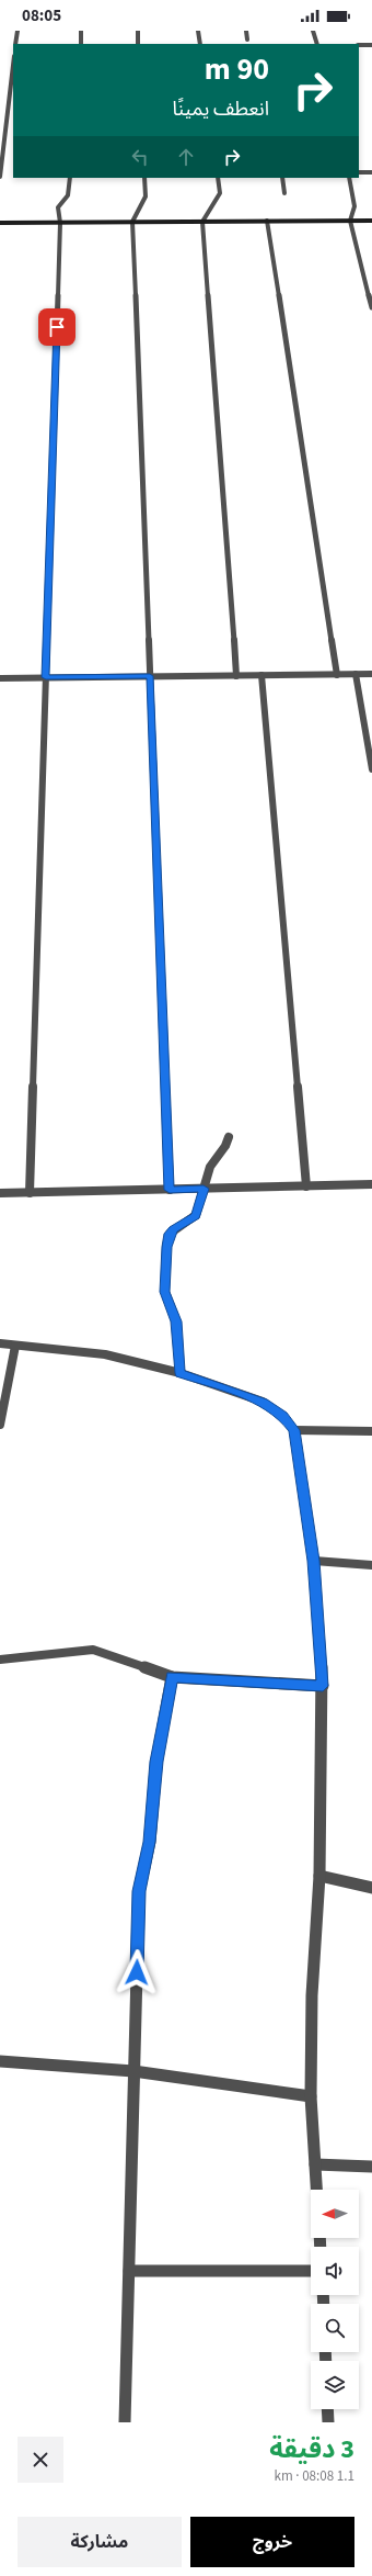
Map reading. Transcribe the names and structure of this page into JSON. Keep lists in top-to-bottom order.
{
  "north": "left",
  "page": {
    "status": "08:05",
    "turn": ["90 m", "انعطف يمينًا"],
    "heading": ["3 دقيقة", "1.1 km · 08:08"],
    "buttons": ["خروج", "مشاركة"]
  }
}
